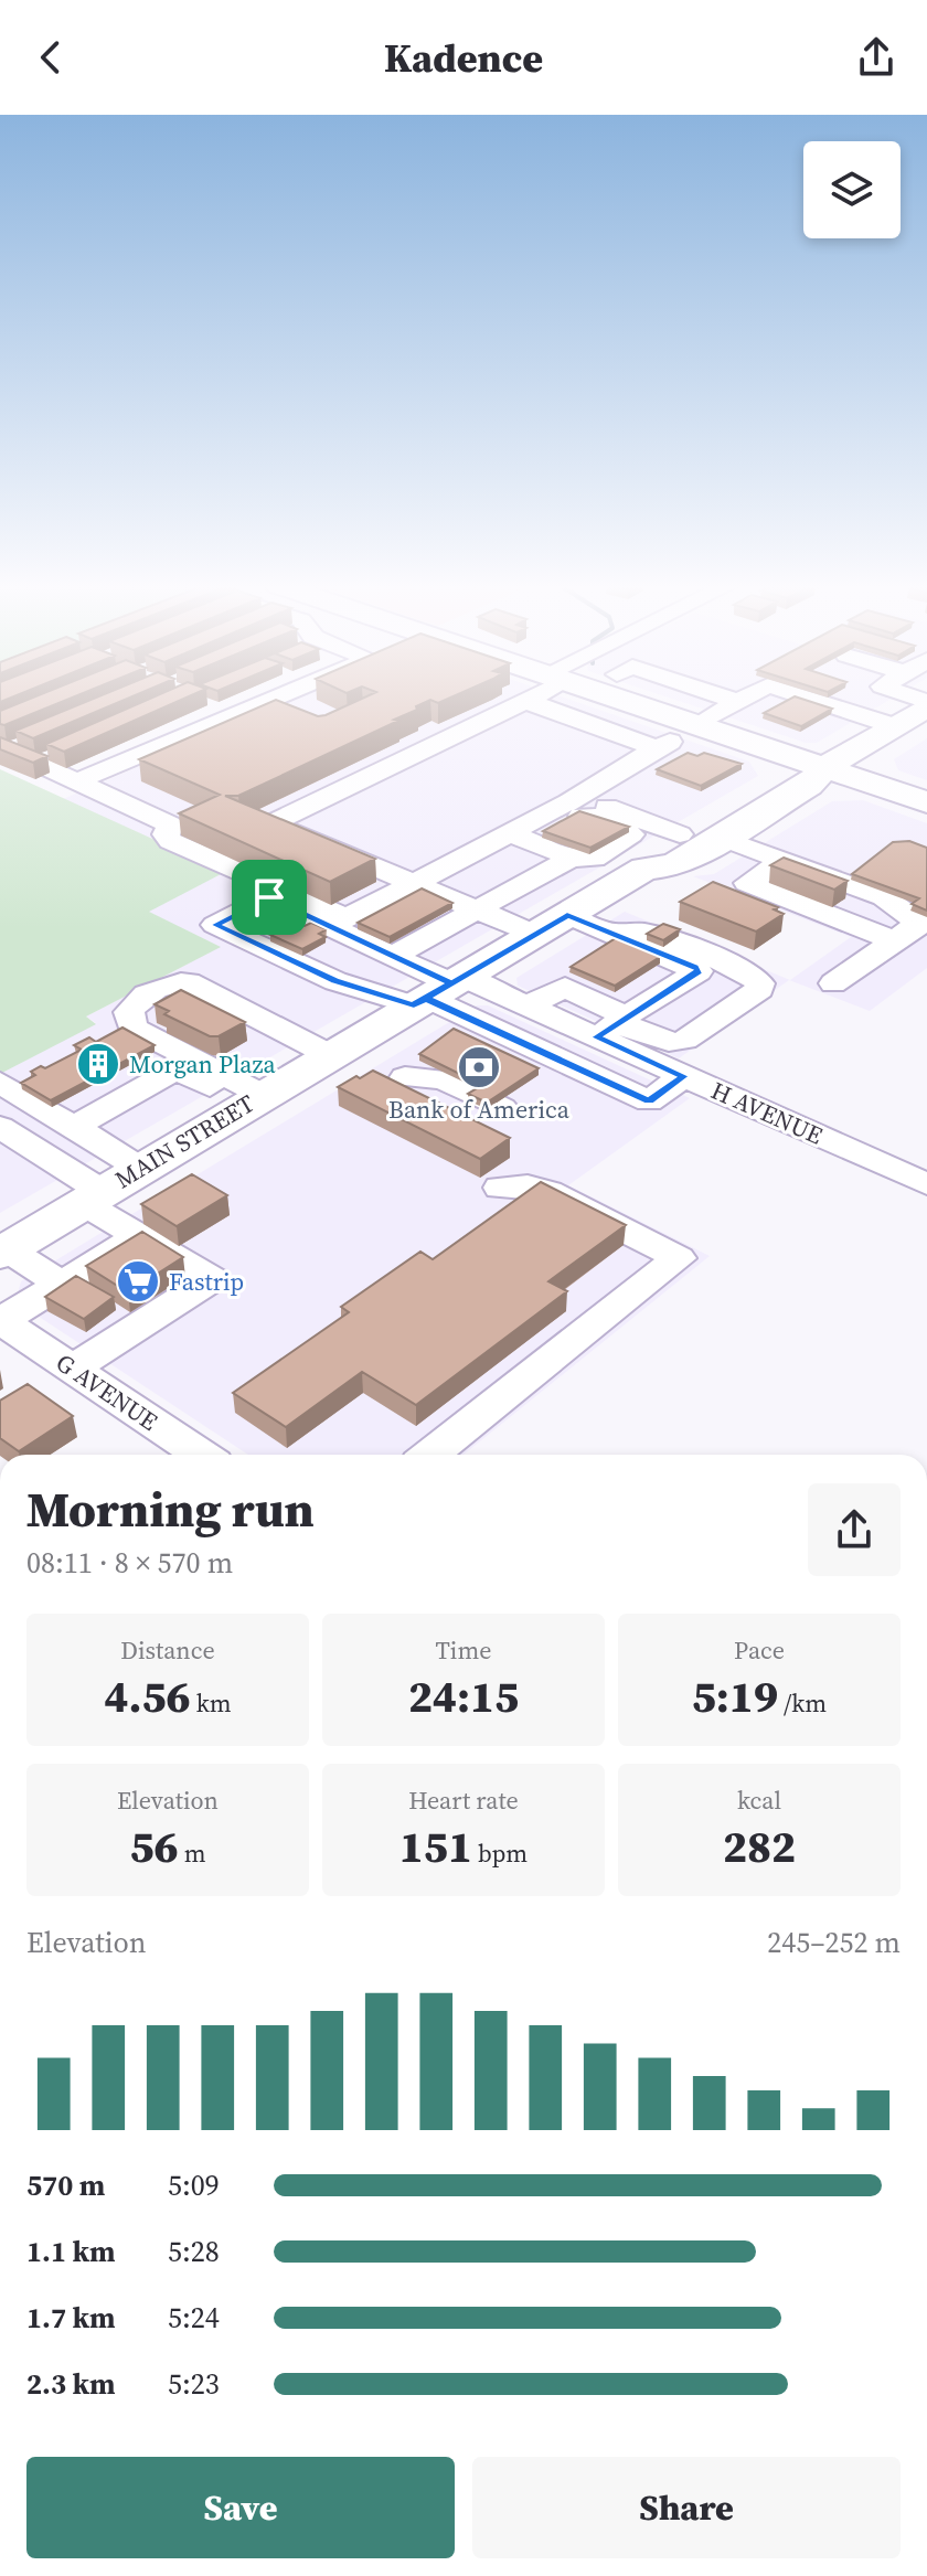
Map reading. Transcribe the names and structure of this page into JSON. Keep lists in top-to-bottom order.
{
  "streets": {
    "main road": ["MAIN STREET"],
    "street": ["H AVENUE", "G AVENUE"]
  },
  "crossings": [
    ["H AVENUE", "MAIN STREET"]
  ],
  "places": {
    "building": ["Morgan Plaza"],
    "bank": ["Bank of America"],
    "supermarket": ["Fastrip"]
  },
  "page": {
    "header": "Kadence",
    "heading": ["Morning run", "08:11 · 8 × 570 m"],
    "stats": [
      ["Distance", "4.56 km"],
      ["Time", "24:15"],
      ["Pace", "5:19 /km"],
      ["Elevation", "56 m"],
      ["Heart rate", "151 bpm"],
      ["kcal", "282"]
    ],
    "chart": ["Elevation", "245–252 m"],
    "list": [
      {
        "name": "570 m",
        "note": "5:09"
      },
      {
        "name": "1.1 km",
        "note": "5:28"
      },
      {
        "name": "1.7 km",
        "note": "5:24"
      },
      {
        "name": "2.3 km",
        "note": "5:23"
      }
    ],
    "buttons": ["Save", "Share"]
  }
}
